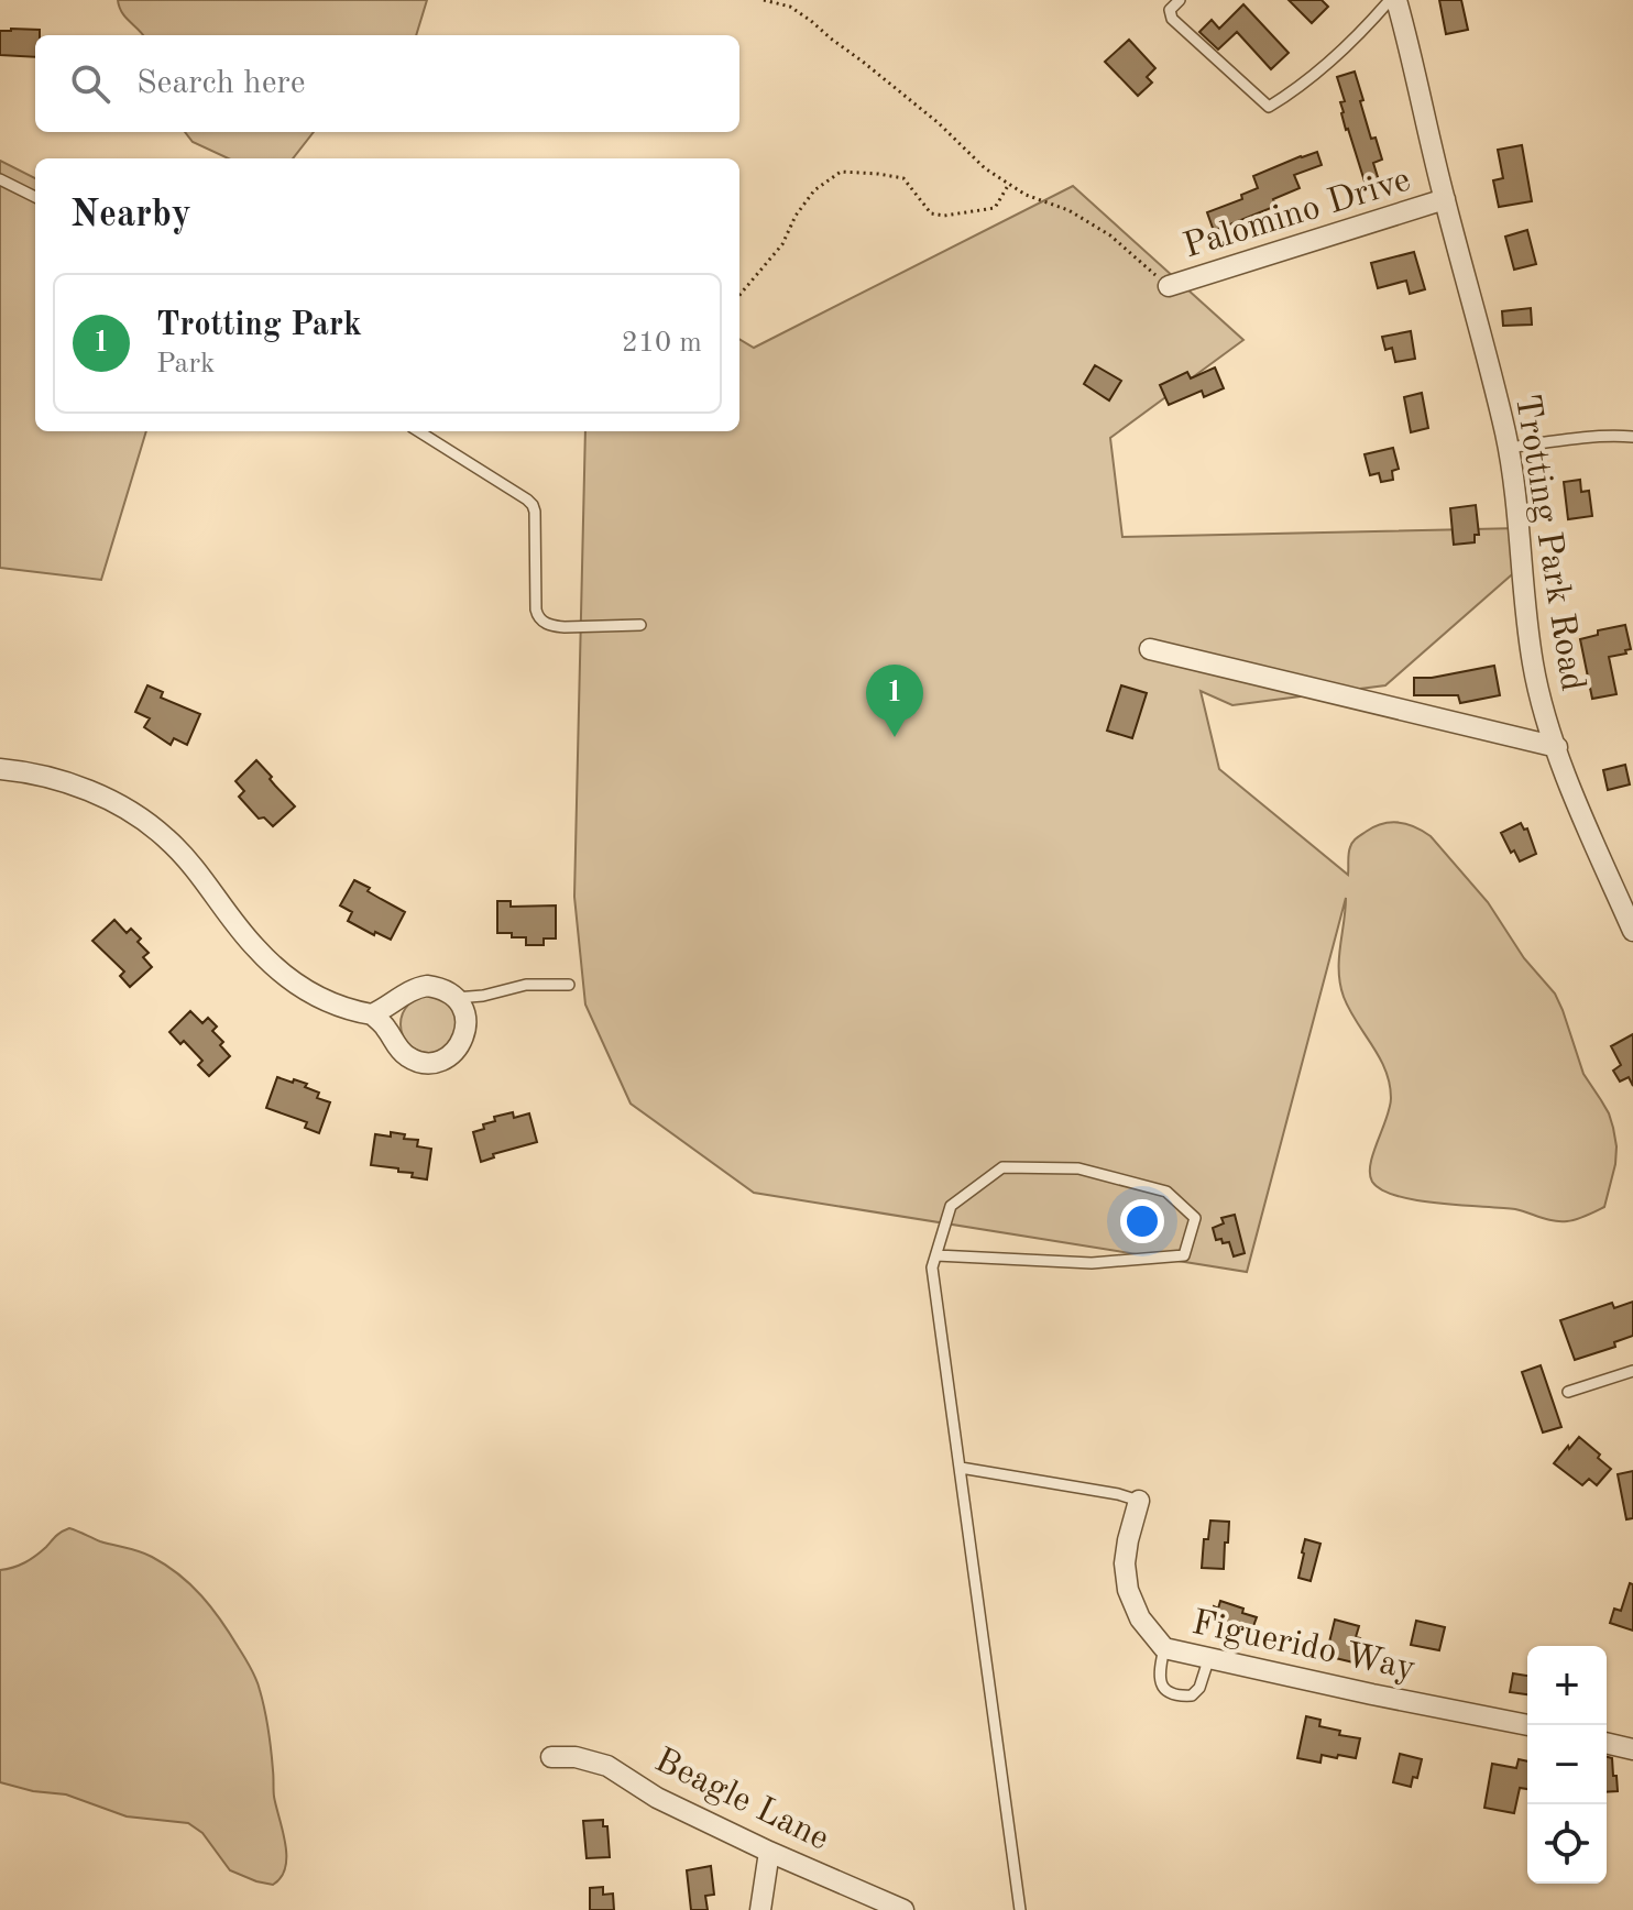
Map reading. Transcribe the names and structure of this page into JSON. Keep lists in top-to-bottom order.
{
  "streets": {
    "street": [
      "Palomino Drive",
      "Trotting Park Road",
      "Figuerido Way",
      "Beagle Lane"
    ]
  },
  "crossings": [
    ["Palomino Drive", "Trotting Park Road"]
  ],
  "page": {
    "search": "Search here",
    "heading": "Nearby",
    "list": [
      {
        "mark": "1",
        "name": "Trotting Park",
        "note": "Park",
        "value": "210 m"
      }
    ],
    "pins": "1",
    "map_buttons": ["+", "−"]
  }
}
